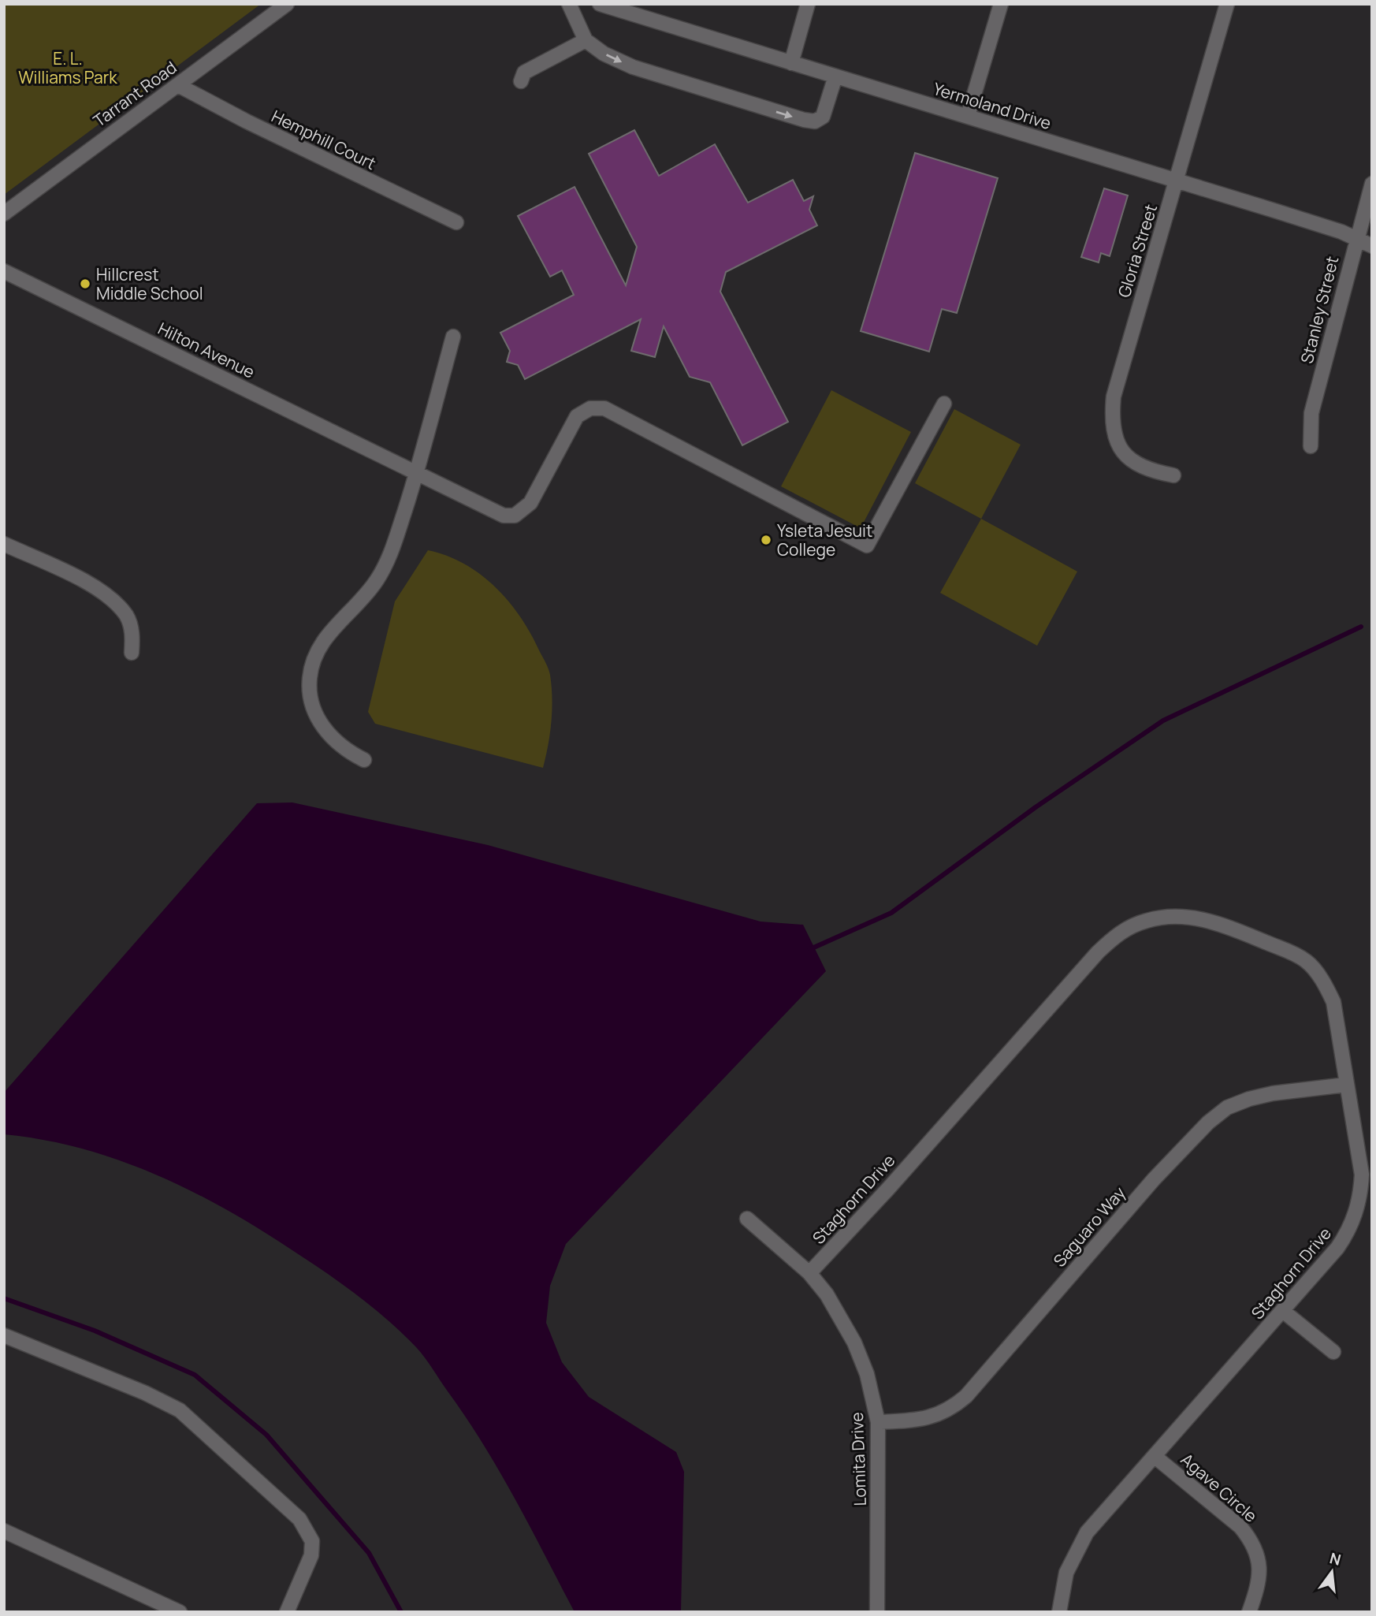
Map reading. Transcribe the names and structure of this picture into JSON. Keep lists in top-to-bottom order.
{
  "streets": {
    "street": [
      "Tarrant Road",
      "Yermoland Drive",
      "Hemphill Court",
      "Gloria Street",
      "Stanley Street",
      "Hilton Avenue",
      "Staghorn Drive",
      "Saguaro Way",
      "Lomita Drive",
      "Agave Circle"
    ]
  },
  "crossings": [
    ["Tarrant Road", "Hemphill Court"],
    ["Yermoland Drive", "Gloria Street"],
    ["Yermoland Drive", "Stanley Street"],
    ["Staghorn Drive", "Saguaro Way"],
    ["Staghorn Drive", "Lomita Drive"],
    ["Staghorn Drive", "Agave Circle"],
    ["Saguaro Way", "Lomita Drive"]
  ],
  "parks": ["E. L. Williams Park"],
  "places": ["Hillcrest Middle School", "Ysleta Jesuit College"],
  "north": "top"
}
